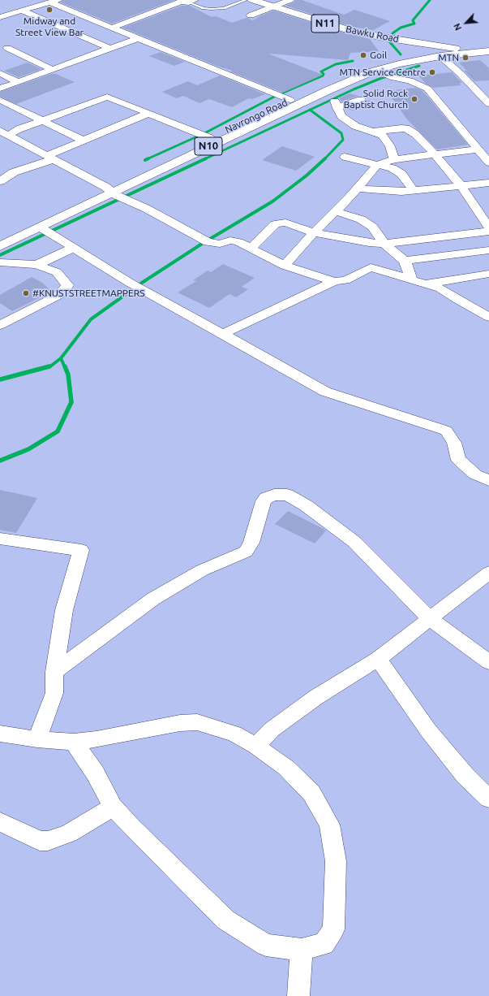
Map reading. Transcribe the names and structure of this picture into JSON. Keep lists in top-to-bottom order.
{
  "streets": {
    "highway": [
      "N11",
      "Bawku Road",
      "Navrongo Road",
      "N10"
    ]
  },
  "crossings": [
    ["N11", "Bawku Road"],
    ["N11", "Navrongo Road"],
    ["N11", "N10"],
    ["Bawku Road", "Navrongo Road"],
    ["Bawku Road", "N10"],
    ["Navrongo Road", "N10"]
  ],
  "places": [
    "Midway and Street View Bar",
    "Goil",
    "MTN",
    "MTN Service Centre",
    "Solid Rock Baptist Church",
    "#KNUSTSTREETMAPPERS"
  ],
  "north": "bottom left"
}
